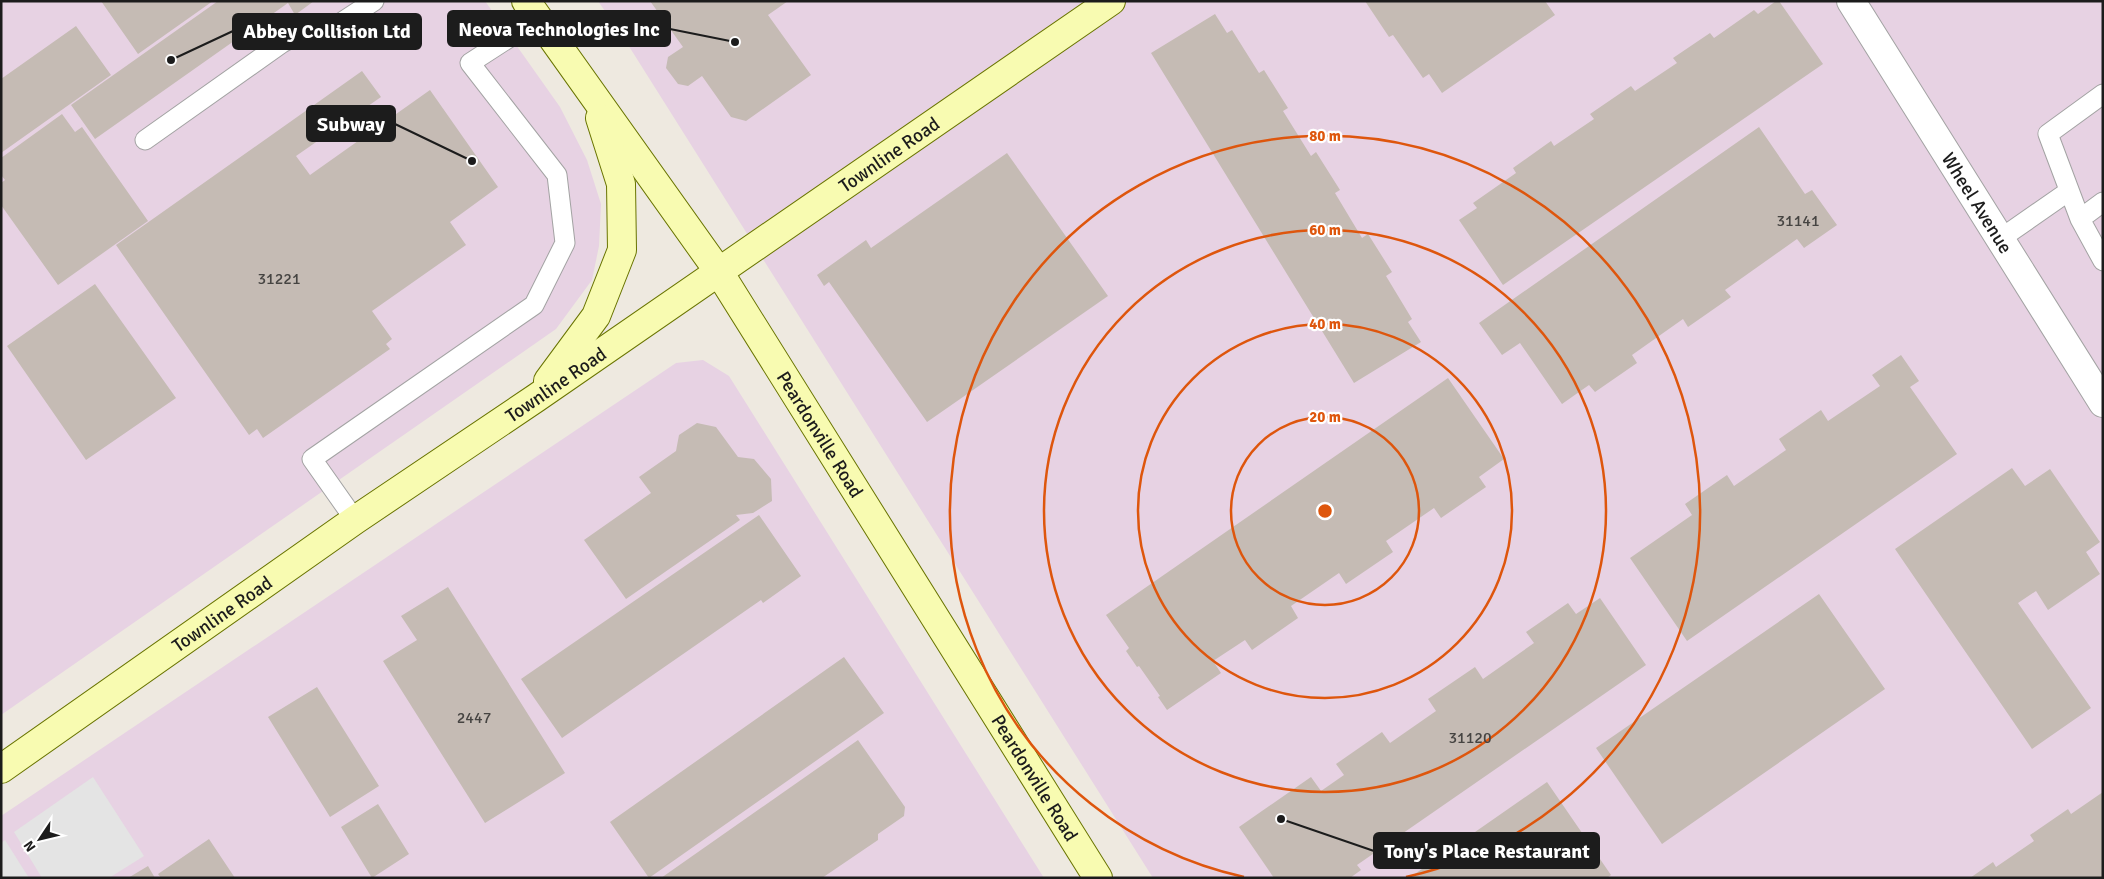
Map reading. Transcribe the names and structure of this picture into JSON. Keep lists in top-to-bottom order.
{
  "streets": {
    "main road": ["Townline Road", "Peardonville Road"],
    "street": ["Wheel Avenue"]
  },
  "crossings": [
    ["Townline Road", "Peardonville Road"]
  ],
  "places": [
    "Neova Technologies Inc",
    "Abbey Collision Ltd",
    "Subway",
    "Tony's Place Restaurant"
  ],
  "house_numbers": [
    "31141",
    "31221",
    "2447",
    "31120"
  ],
  "north": "bottom left",
  "rings": [
    "80 m",
    "60 m",
    "40 m",
    "20 m"
  ]
}
